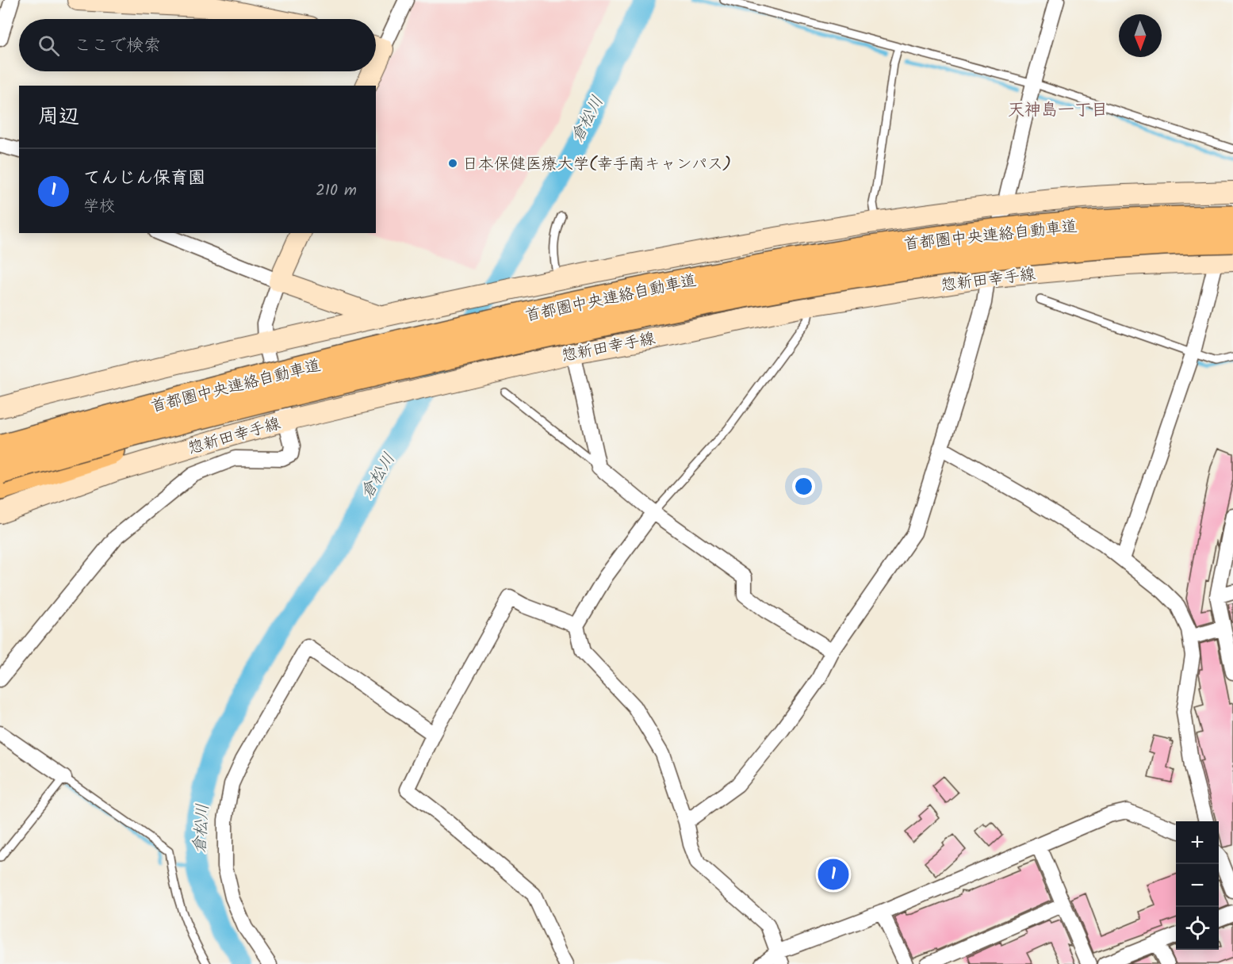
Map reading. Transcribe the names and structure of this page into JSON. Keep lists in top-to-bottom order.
{
  "streets": {
    "highway": ["首都圏中央連絡自動車道"],
    "main road": ["惣新田幸手線"]
  },
  "districts": ["天神島一丁目"],
  "water": ["倉松川"],
  "places": ["日本保健医療大学(幸手南キャンパス)"],
  "north": "bottom",
  "page": {
    "search": "ここで検索",
    "heading": "周辺",
    "list": [
      {
        "mark": "1",
        "name": "てんじん保育園",
        "note": "学校",
        "value": "210 m"
      }
    ],
    "map_buttons": ["+", "−"],
    "pins": "1"
  }
}
